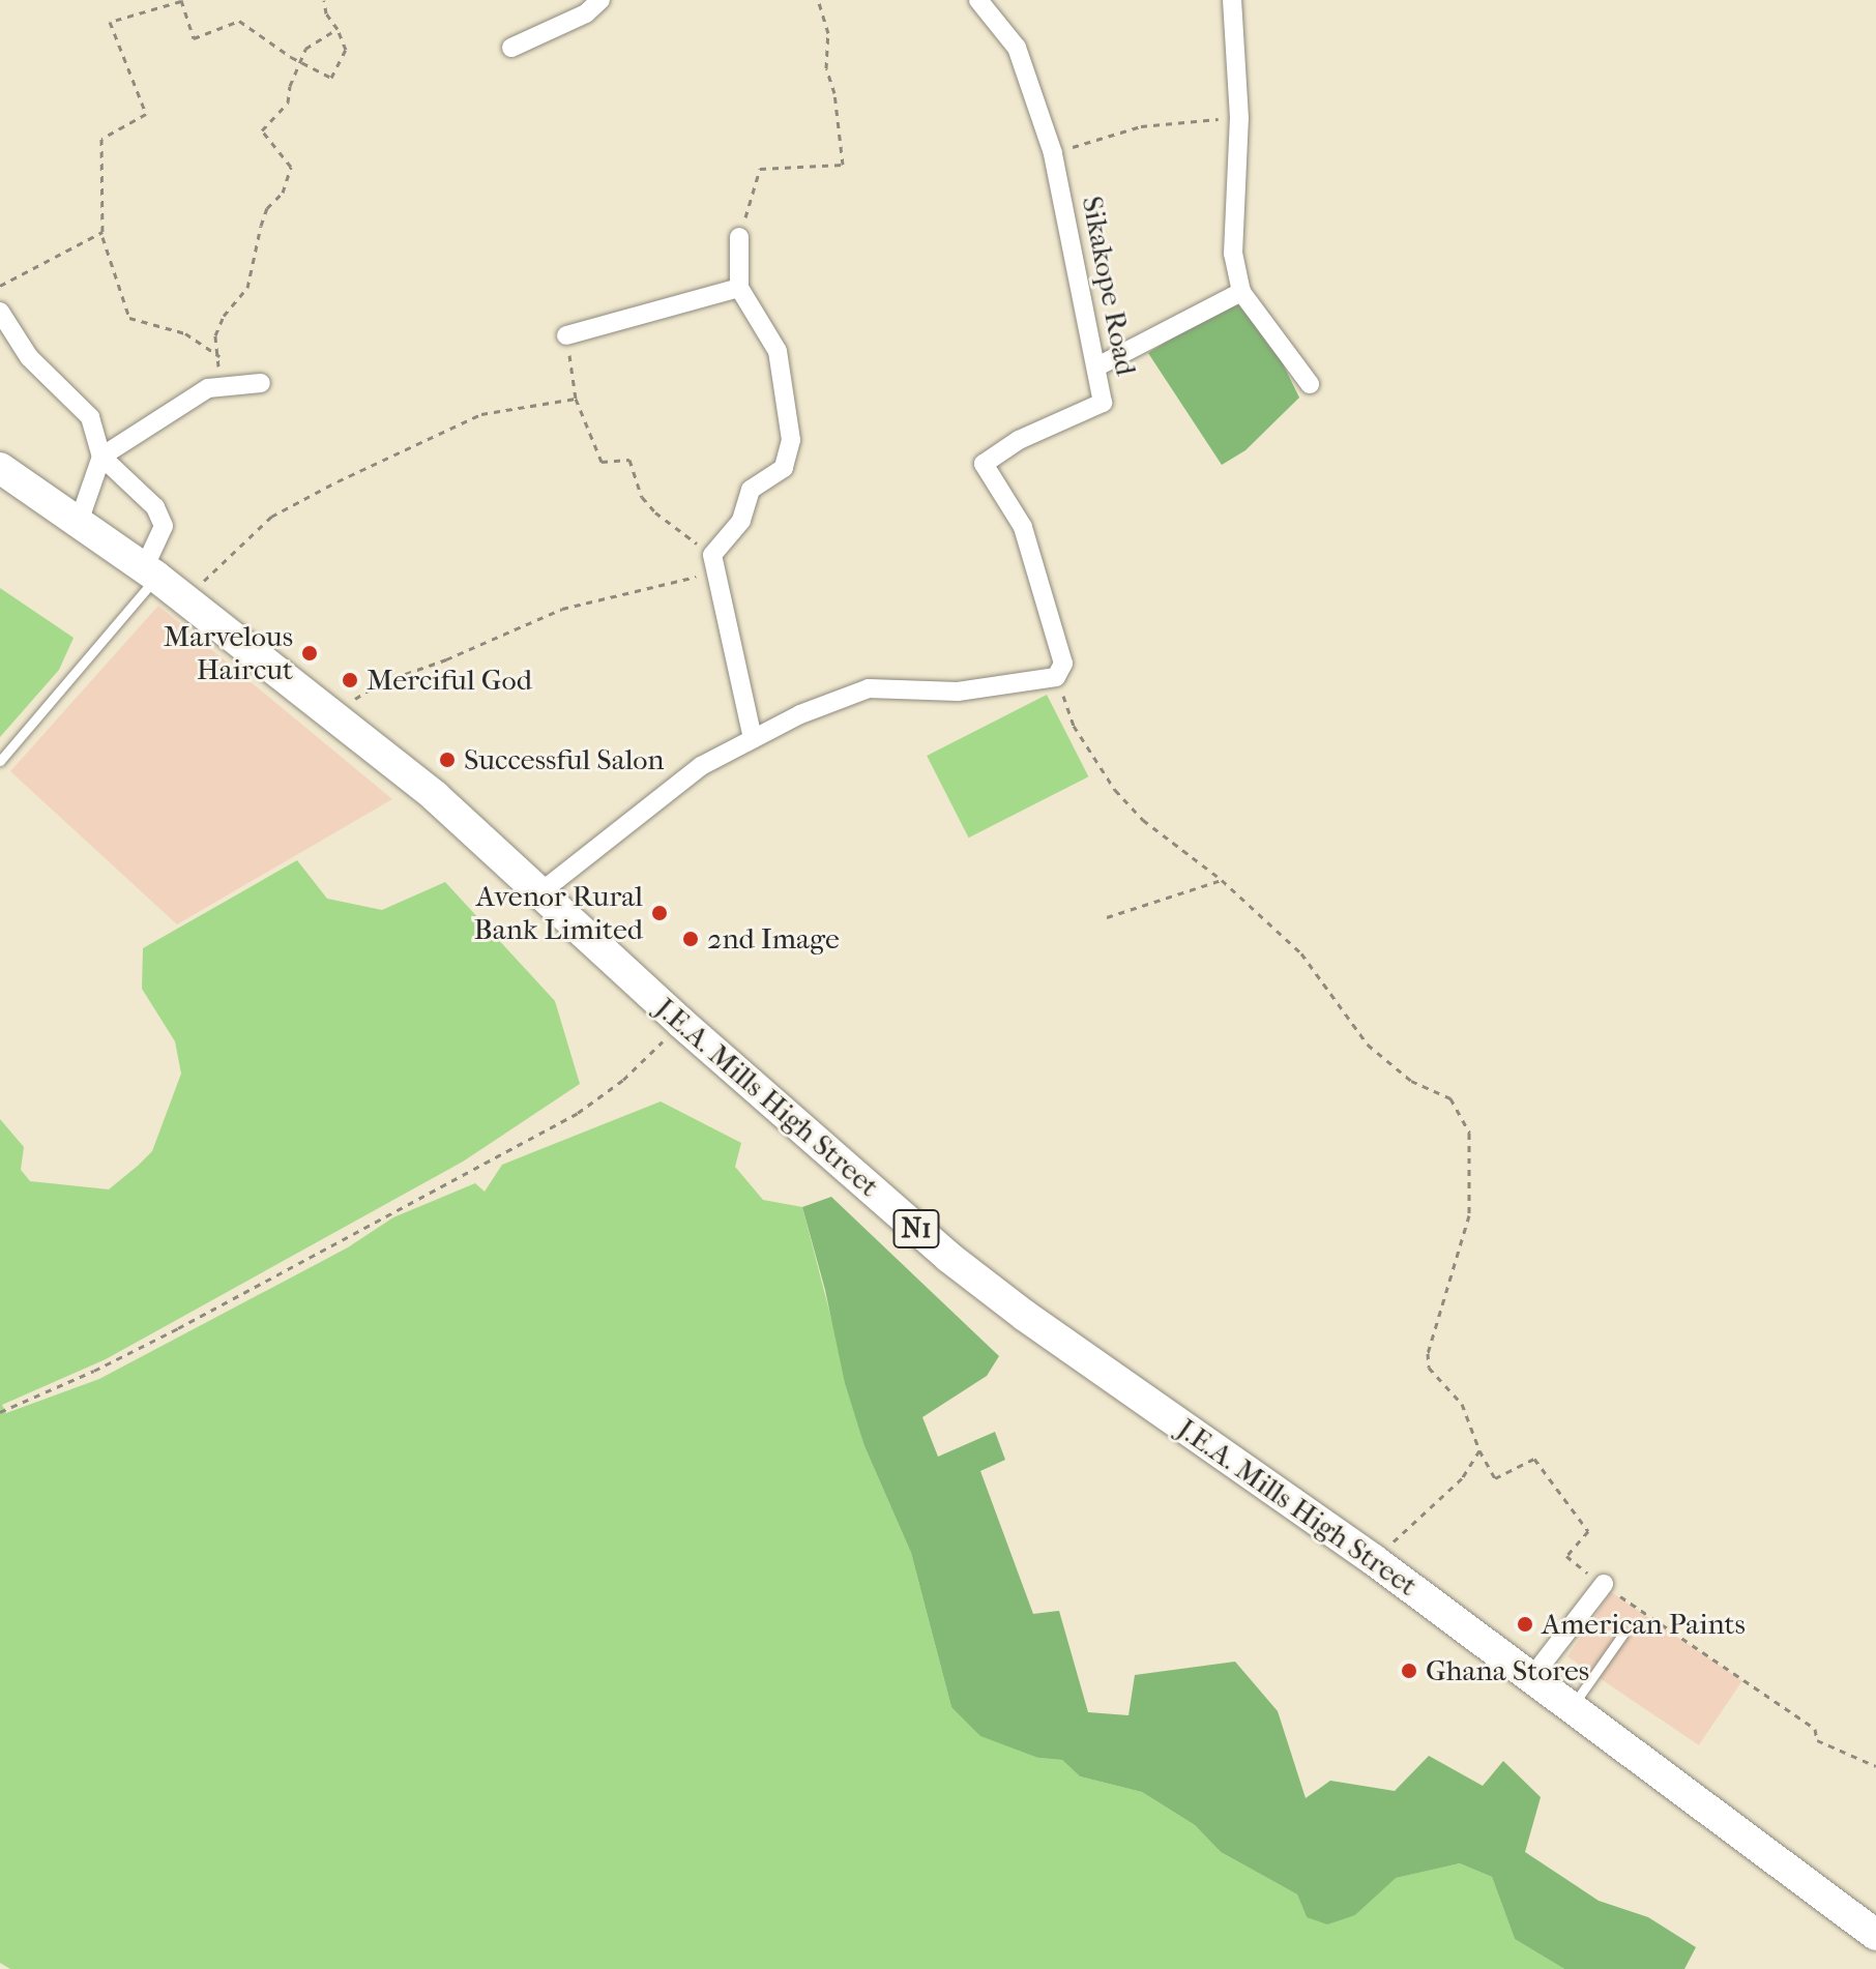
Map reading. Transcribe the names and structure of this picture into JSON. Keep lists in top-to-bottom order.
{
  "streets": {
    "highway": ["J.E.A. Mills High Street", "N1"],
    "street": ["Sikakope Road"]
  },
  "places": [
    "Marvelous Haircut",
    "Merciful God",
    "Successful Salon",
    "Avenor Rural Bank Limited",
    "2nd Image",
    "American Paints",
    "Ghana Stores"
  ]
}
